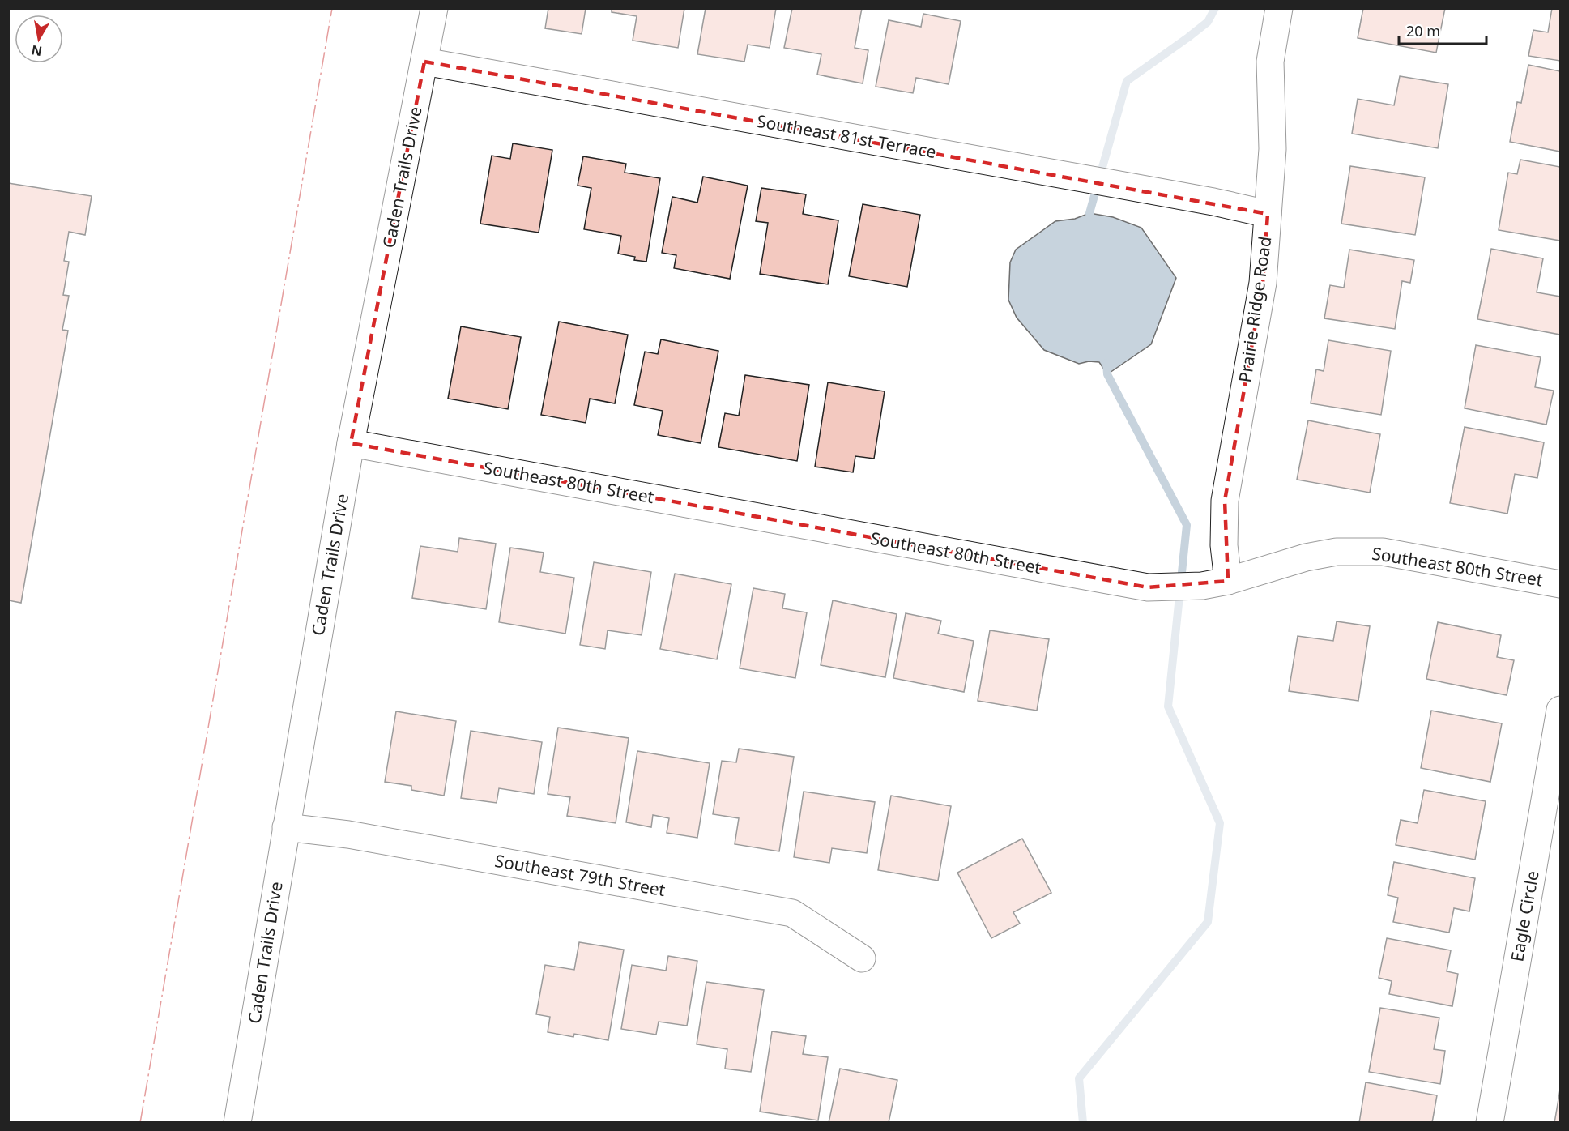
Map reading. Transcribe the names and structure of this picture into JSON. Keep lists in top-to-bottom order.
{
  "streets": {
    "street": [
      "Southeast 81st Terrace",
      "Caden Trails Drive",
      "Prairie Ridge Road",
      "Southeast 80th Street",
      "Southeast 79th Street",
      "Eagle Circle"
    ]
  },
  "crossings": [
    ["Southeast 81st Terrace", "Caden Trails Drive"],
    ["Southeast 81st Terrace", "Prairie Ridge Road"],
    ["Caden Trails Drive", "Southeast 80th Street"],
    ["Caden Trails Drive", "Southeast 79th Street"],
    ["Prairie Ridge Road", "Southeast 80th Street"]
  ],
  "scale_bar": "20 m",
  "north": "bottom"
}
